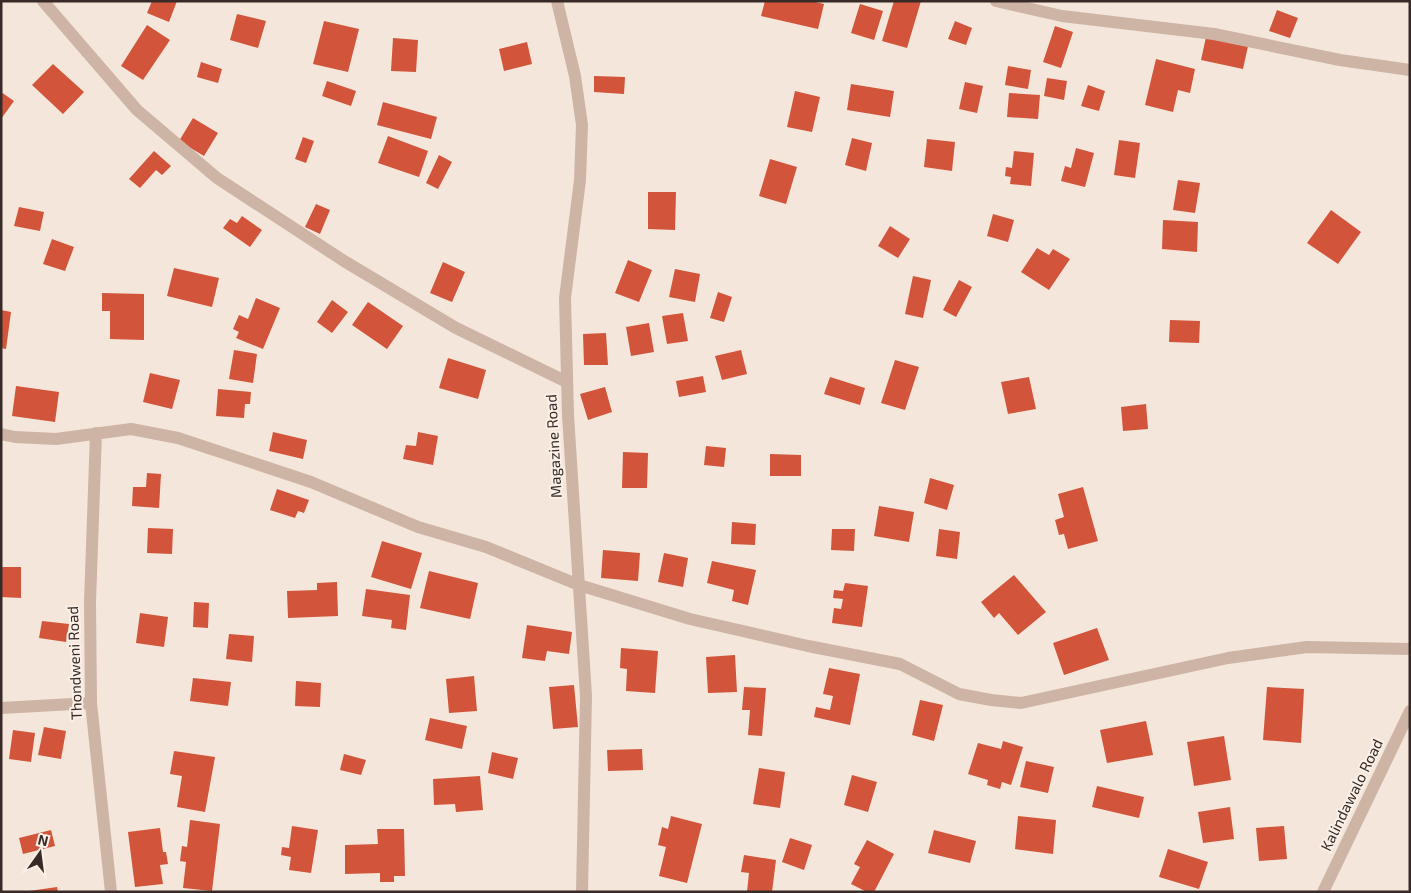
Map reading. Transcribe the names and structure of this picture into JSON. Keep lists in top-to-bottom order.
{
  "streets": {
    "street": ["Magazine Road", "Thondweni Road", "Kalindawalo Road"]
  },
  "north": "top"
}
